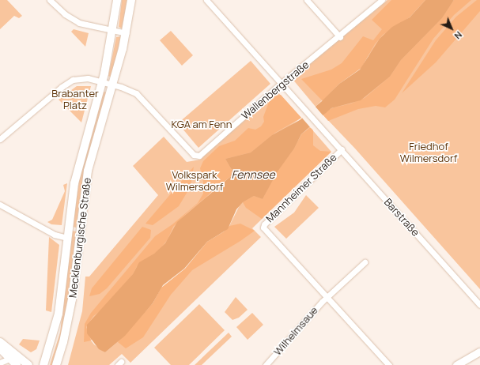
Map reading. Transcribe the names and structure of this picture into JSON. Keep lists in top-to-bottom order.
{
  "streets": {
    "main road": ["Mecklenburgische Straße"],
    "street": [
      "Wallenbergstraße",
      "Mannheimer Straße",
      "Barstraße",
      "Wilhelmsaue"
    ]
  },
  "crossings": [
    ["Wallenbergstraße", "Barstraße"],
    ["Wallenbergstraße", "Mecklenburgische Straße"],
    ["Mannheimer Straße", "Barstraße"],
    ["Mannheimer Straße", "Wilhelmsaue"]
  ],
  "water": ["Fennsee"],
  "parks": [
    "Brabanter Platz",
    "KGA am Fenn",
    "Friedhof Wilmersdorf",
    "Volkspark Wilmersdorf"
  ],
  "north": "bottom right"
}
